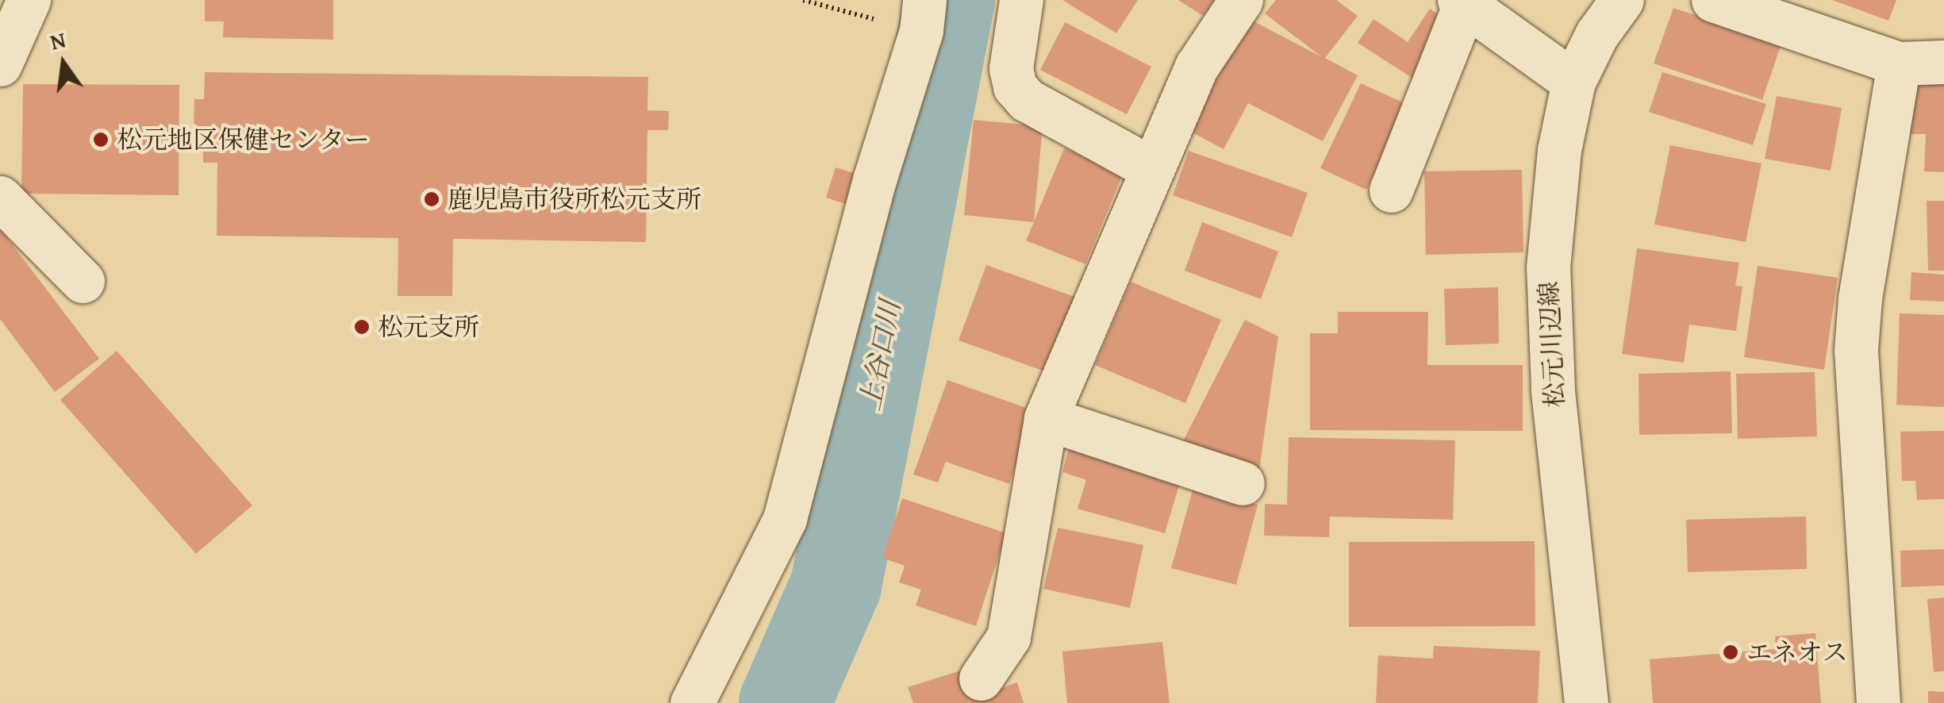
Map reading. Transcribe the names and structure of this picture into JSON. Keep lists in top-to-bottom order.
{
  "streets": {
    "street": ["松元川辺線"]
  },
  "water": ["上谷口川"],
  "places": [
    "松元地区保健センター",
    "鹿児島市役所松元支所",
    "松元支所",
    "エネオス"
  ],
  "north": "top"
}
